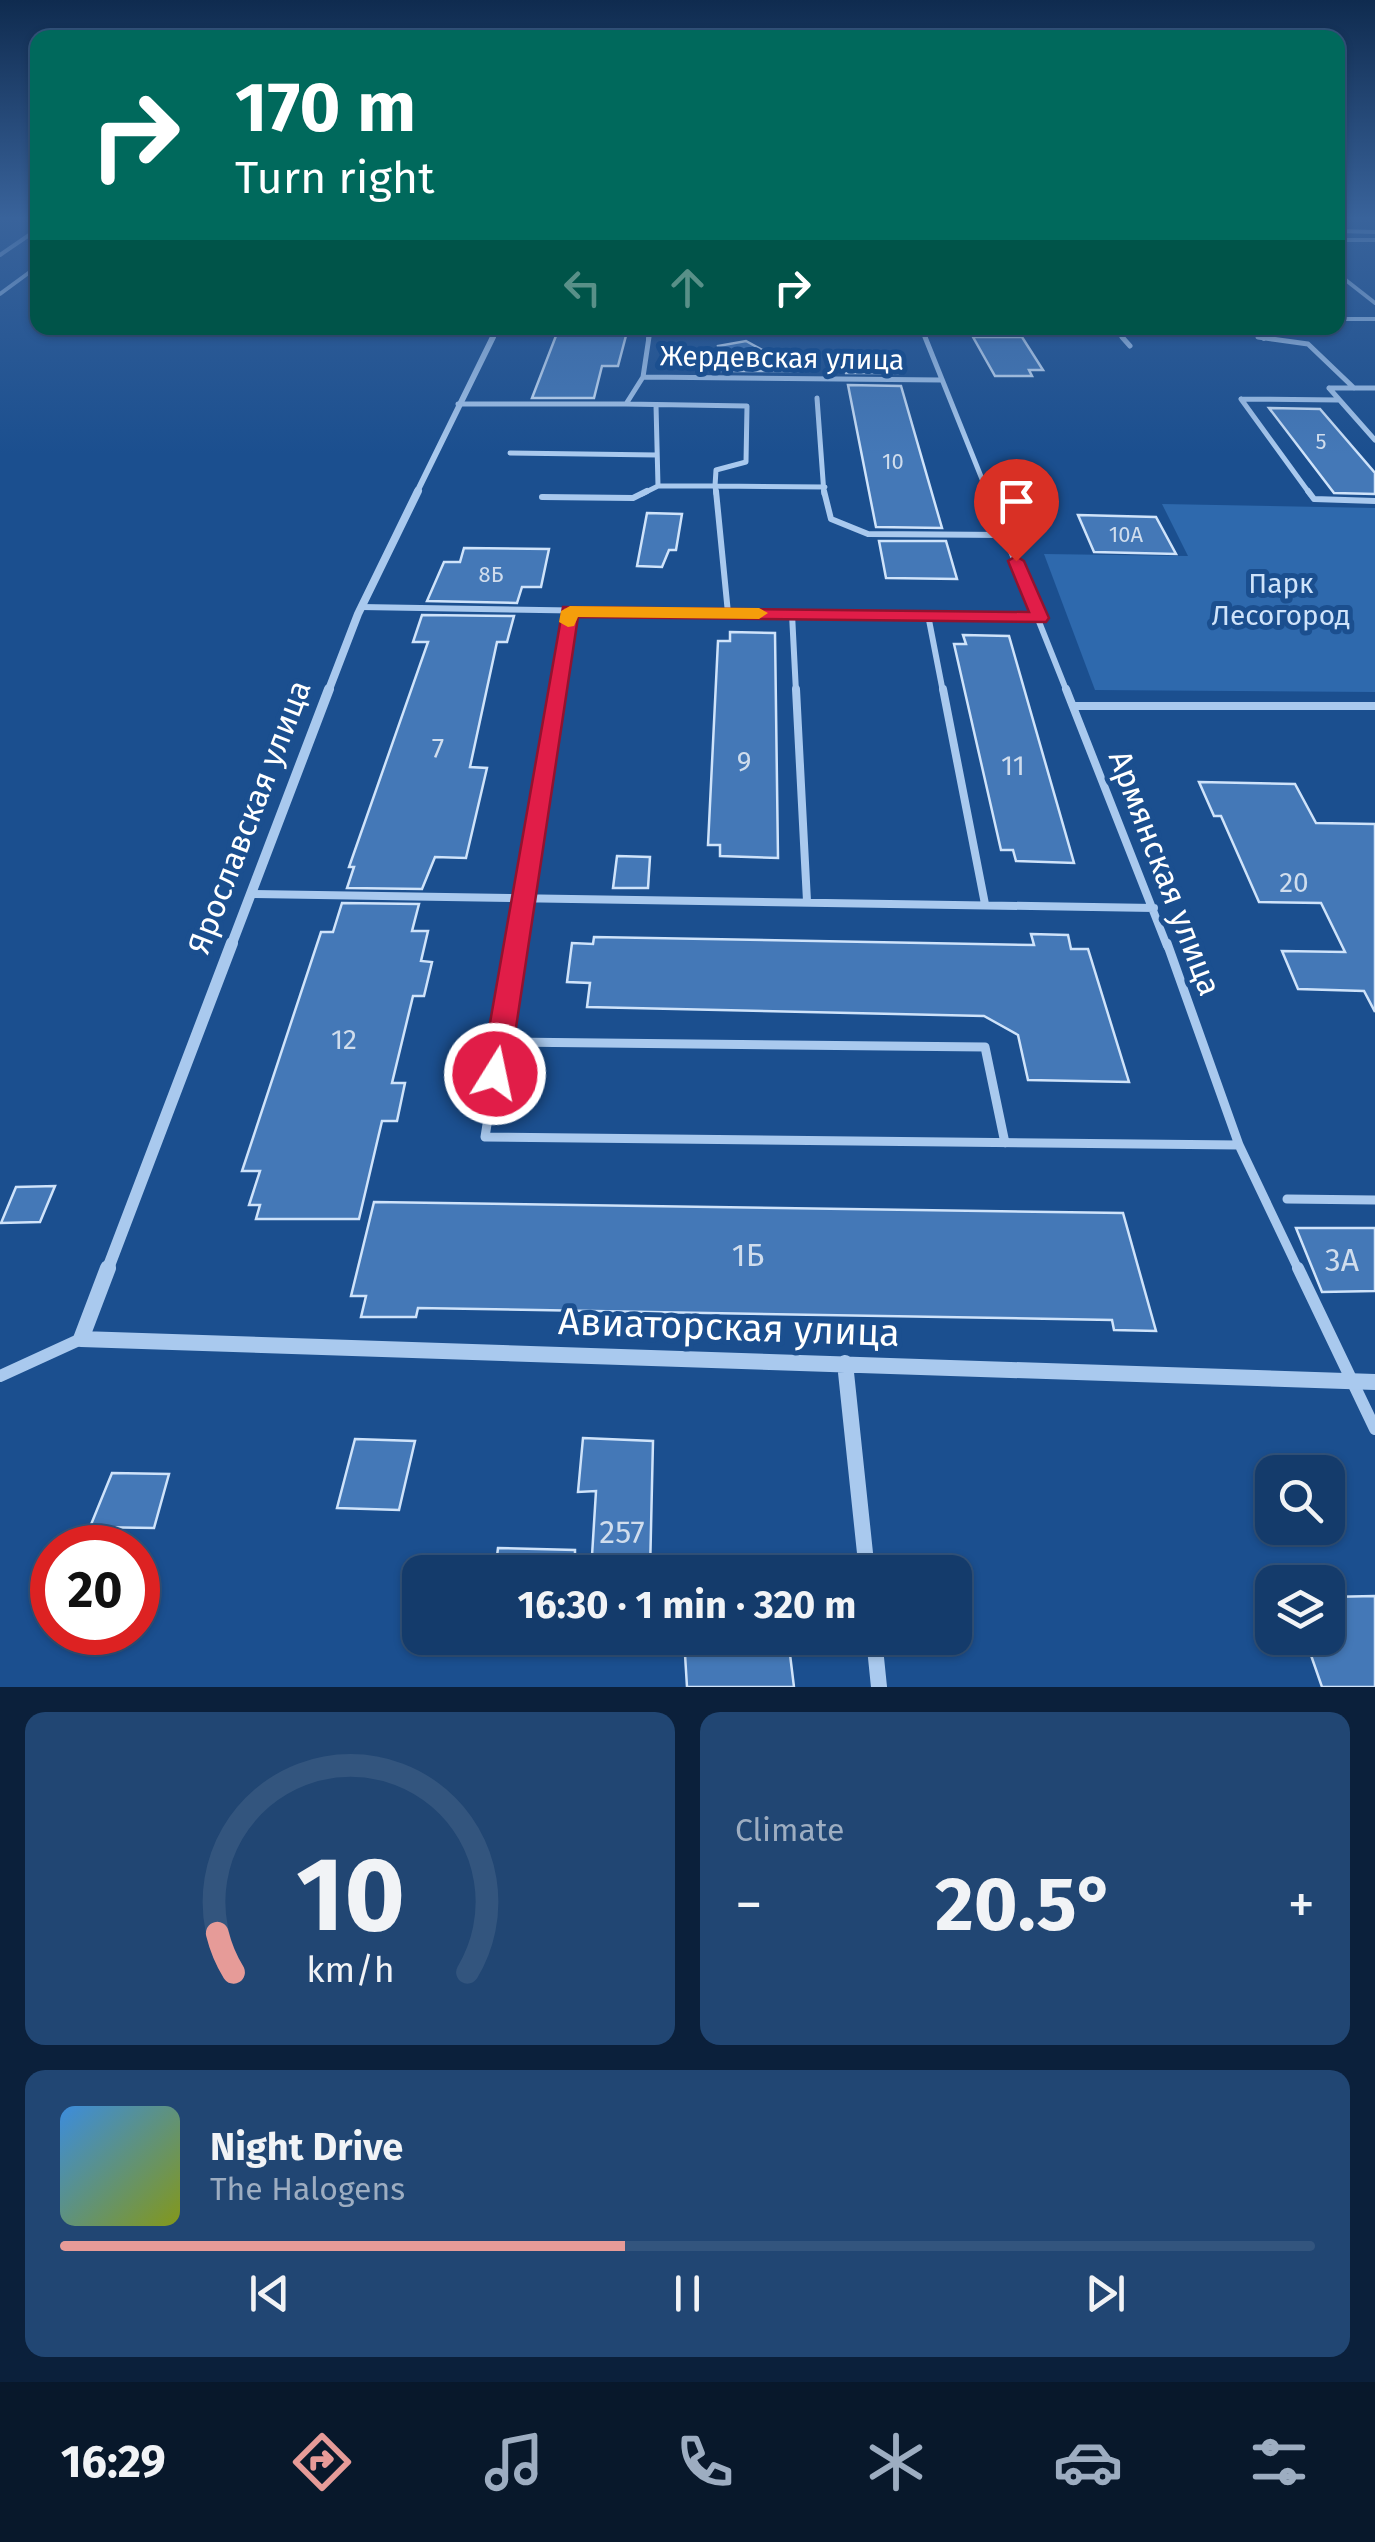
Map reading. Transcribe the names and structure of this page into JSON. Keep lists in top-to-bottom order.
{
  "streets": {
    "street": ["Ярославская улица", "Авиаторская улица"],
    "lane": ["Жердевская улица", "Армянская улица"]
  },
  "crossings": [
    ["Жердевская улица", "Армянская улица"],
    ["Ярославская улица", "Авиаторская улица"],
    ["Армянская улица", "Авиаторская улица"]
  ],
  "parks": ["Парк Лесогород"],
  "house_numbers": [
    "5",
    "10",
    "10А",
    "8Б",
    "7",
    "9",
    "11",
    "20",
    "12",
    "1Б",
    "3А",
    "257"
  ],
  "page": {
    "turn": ["170 m", "Turn right"],
    "limit": "20",
    "trip": "16:30 · 1 min · 320 m",
    "tile": "Climate",
    "heat": ["−", "20.5°", "+"],
    "song": ["Night Drive", "The Halogens"],
    "tabs": "16:29",
    "gauge": ["10", "km/h"]
  }
}
